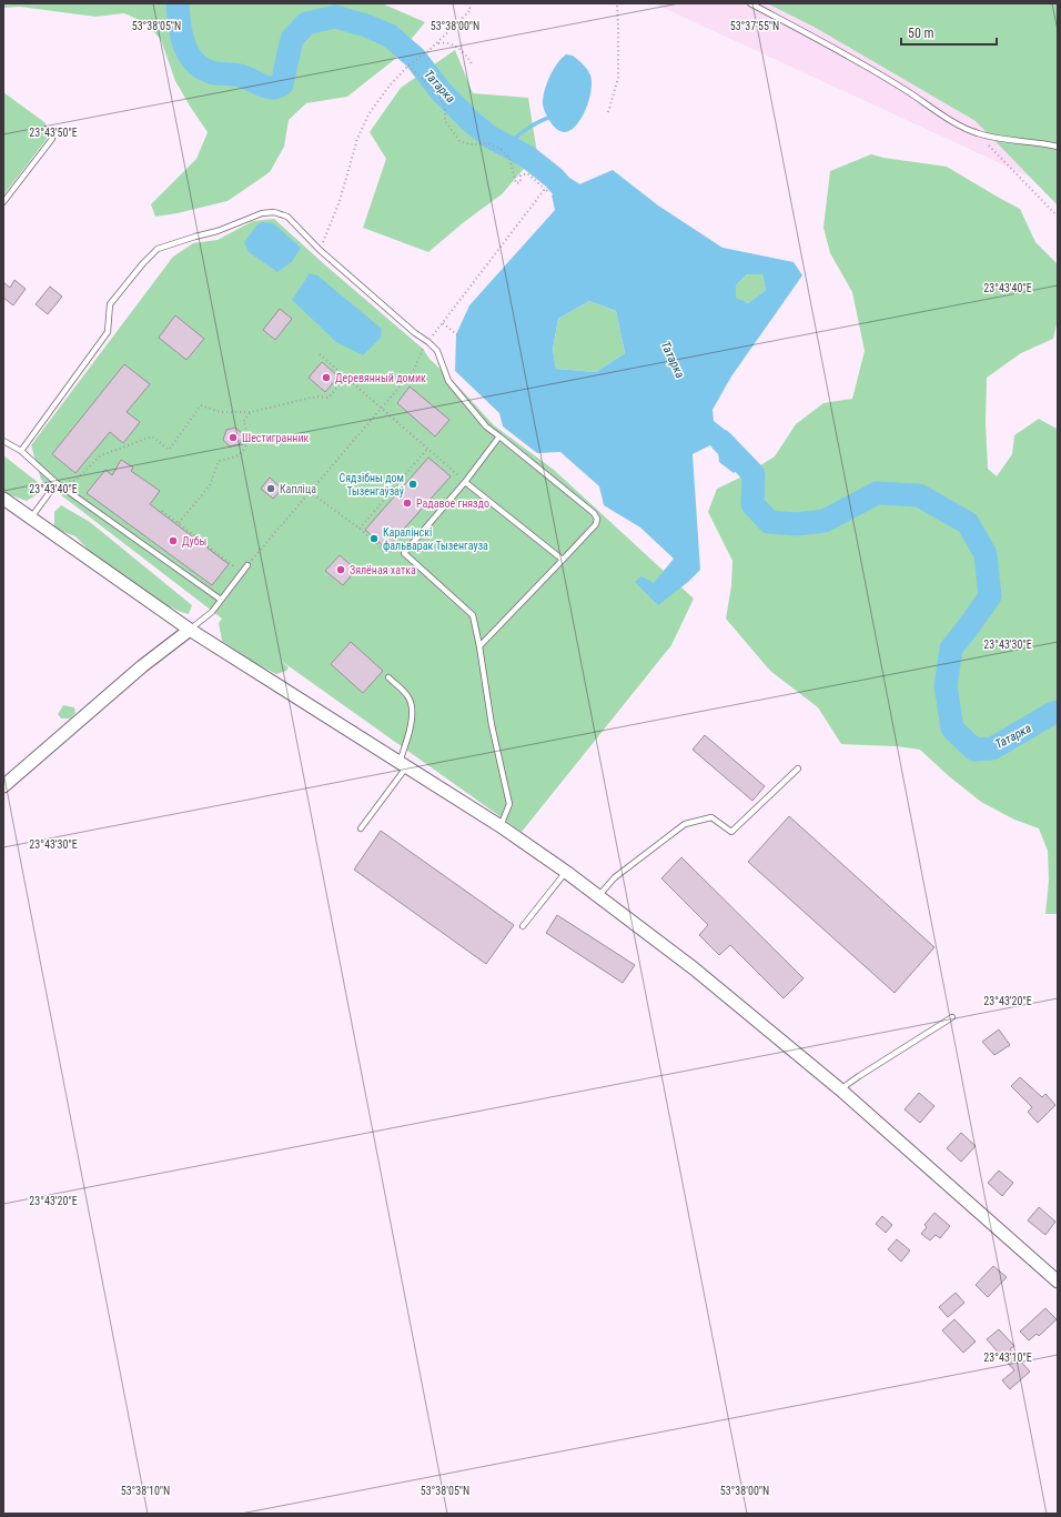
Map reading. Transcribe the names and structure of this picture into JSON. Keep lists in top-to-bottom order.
{
  "water": ["Татарка"],
  "places": [
    "Деревянный домик",
    "Шестигранник",
    "Сядзібны дом Тызенгаўзаў",
    "Капліца",
    "Радавое гняздо",
    "Каралінскі фальварак Тызенгауза",
    "Дубы",
    "Зялёная хатка"
  ],
  "scale_bar": "50 m",
  "coordinates": [
    "53°38'05\"N",
    "53°38'00\"N",
    "53°37'55\"N",
    "23°43'50\"E",
    "23°43'40\"E",
    "23°43'30\"E",
    "23°43'20\"E",
    "23°43'10\"E",
    "53°38'10\"N"
  ]
}
